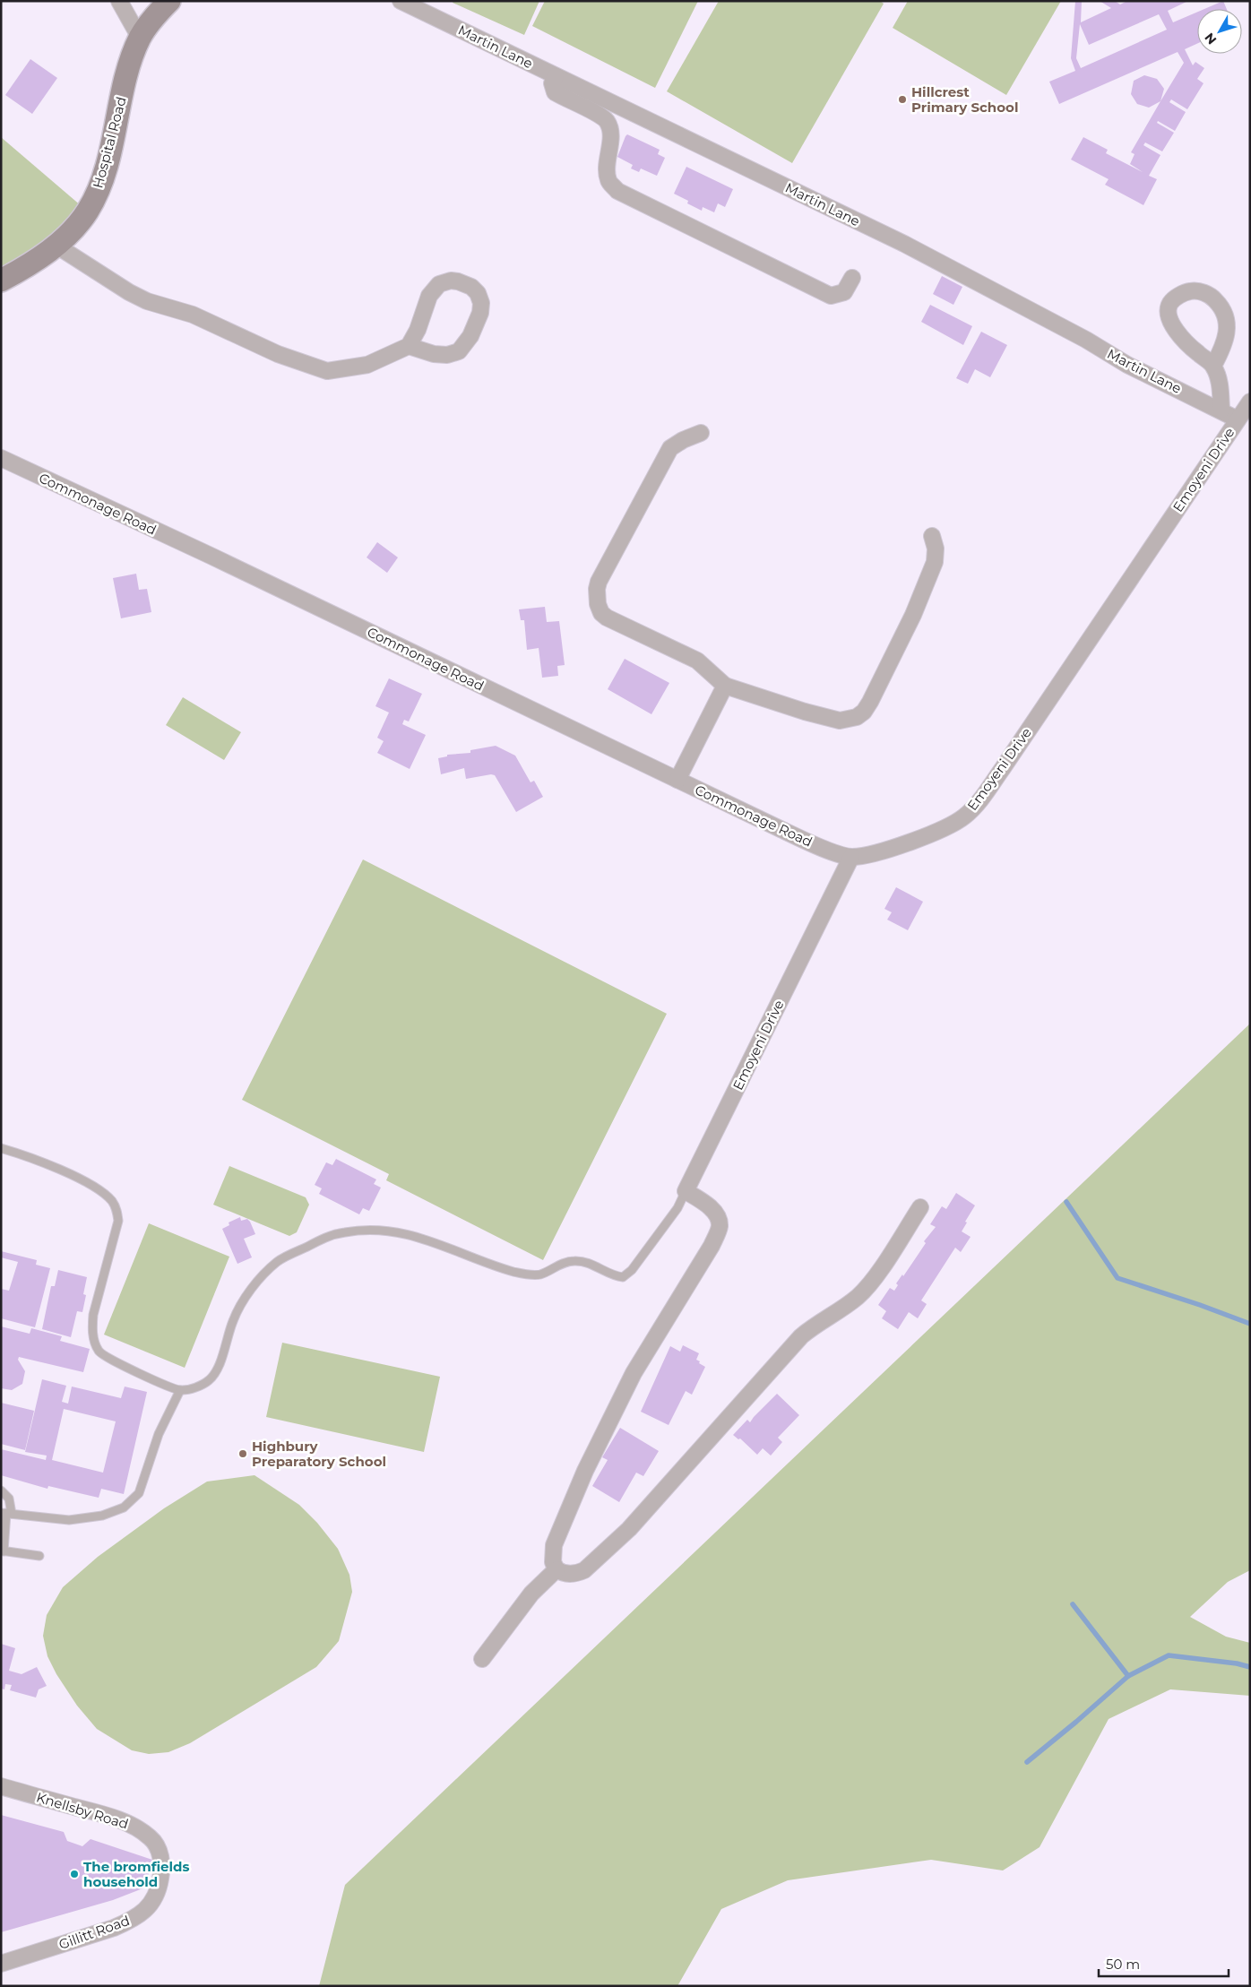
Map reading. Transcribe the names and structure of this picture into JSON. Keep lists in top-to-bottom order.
{
  "streets": {
    "street": [
      "Martin Lane",
      "Hospital Road",
      "Emoyeni Drive",
      "Commonage Road",
      "Knellsby Road",
      "Gillitt Road"
    ]
  },
  "crossings": [
    ["Martin Lane", "Emoyeni Drive"],
    ["Emoyeni Drive", "Commonage Road"],
    ["Knellsby Road", "Gillitt Road"]
  ],
  "places": ["Hillcrest Primary School", "Highbury Preparatory School", "The bromfields household"],
  "scale_bar": "50 m",
  "north": "bottom left"
}
